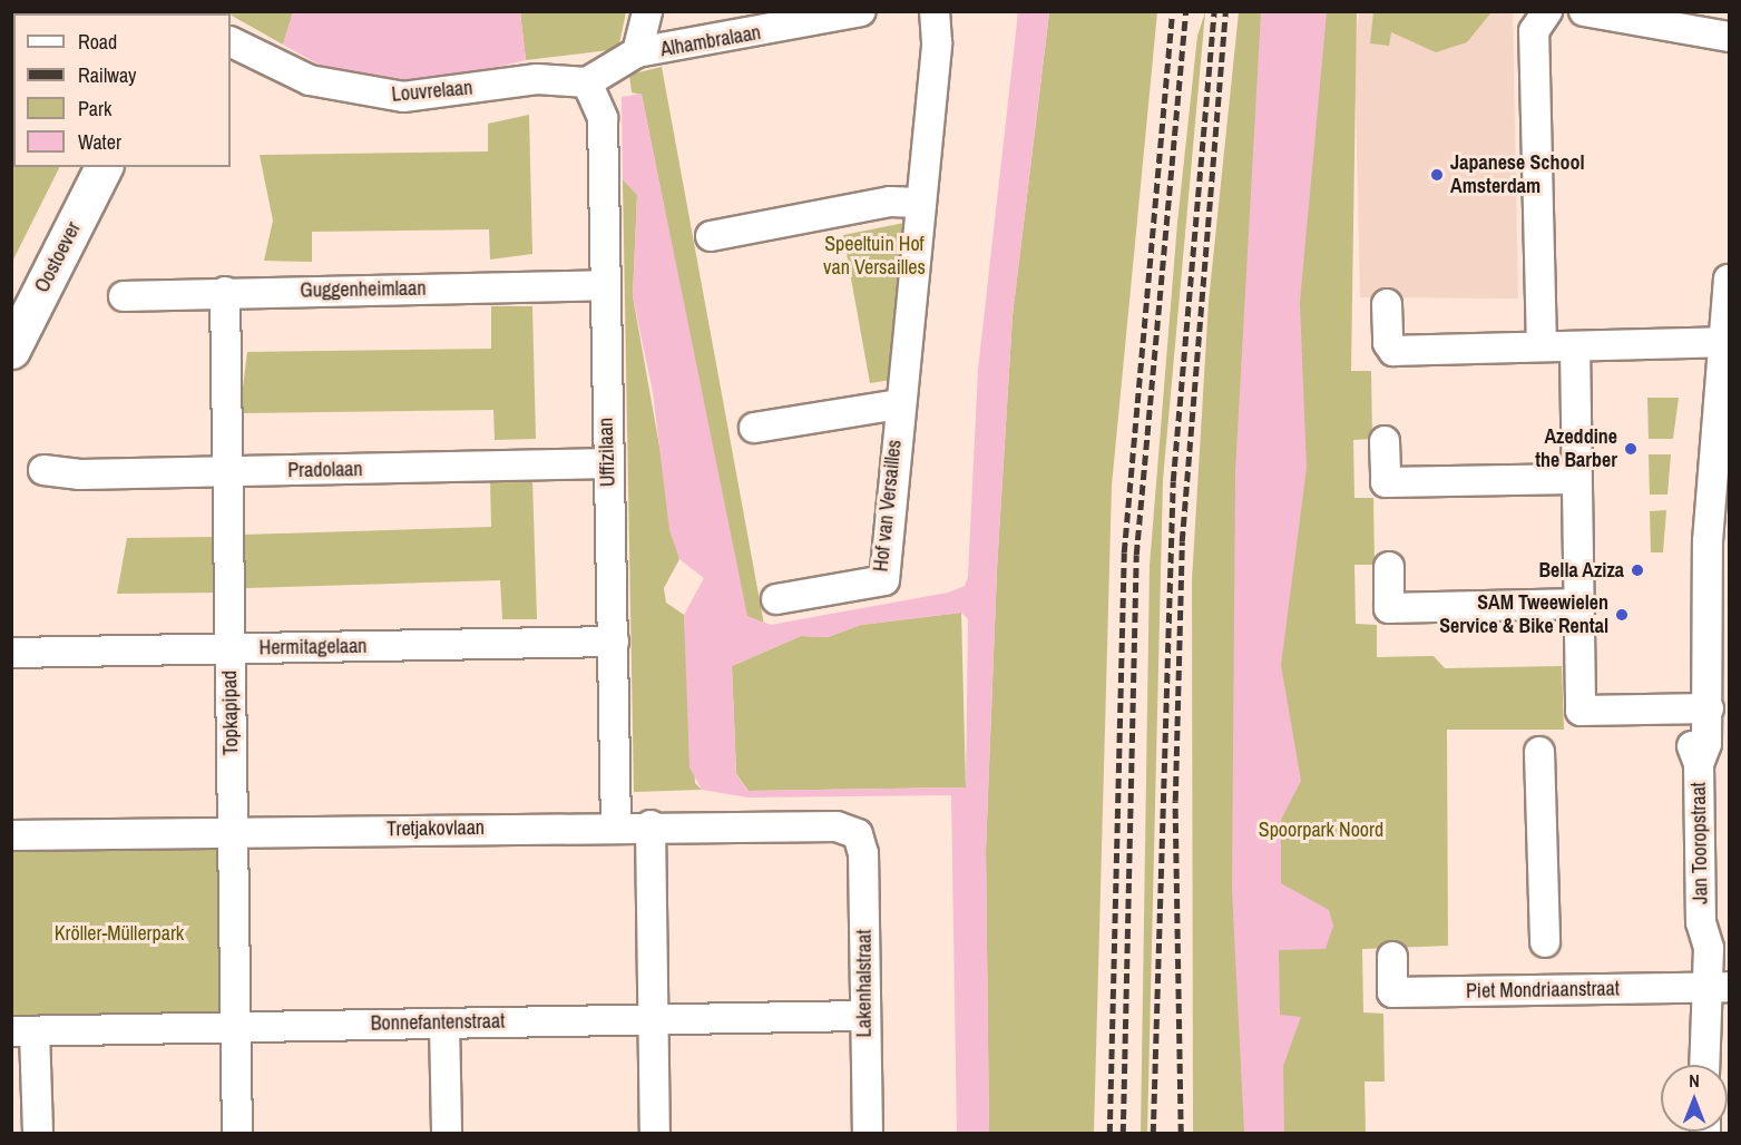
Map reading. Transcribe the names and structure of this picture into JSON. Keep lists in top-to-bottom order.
{
  "streets": {
    "main road": ["Oostoever"],
    "street": [
      "Alhambralaan",
      "Louvrelaan",
      "Guggenheimlaan",
      "Uffizilaan",
      "Pradolaan",
      "Hof van Versailles",
      "Hermitagelaan",
      "Topkapipad",
      "Tretjakovlaan",
      "Jan Tooropstraat",
      "Lakenhalstraat",
      "Piet Mondriaanstraat",
      "Bonnefantenstraat"
    ]
  },
  "crossings": [
    ["Louvrelaan", "Uffizilaan"],
    ["Guggenheimlaan", "Uffizilaan"],
    ["Guggenheimlaan", "Topkapipad"],
    ["Uffizilaan", "Pradolaan"],
    ["Uffizilaan", "Hermitagelaan"],
    ["Uffizilaan", "Tretjakovlaan"],
    ["Pradolaan", "Topkapipad"],
    ["Hermitagelaan", "Topkapipad"],
    ["Topkapipad", "Tretjakovlaan"],
    ["Topkapipad", "Bonnefantenstraat"],
    ["Tretjakovlaan", "Lakenhalstraat"],
    ["Jan Tooropstraat", "Piet Mondriaanstraat"],
    ["Lakenhalstraat", "Bonnefantenstraat"]
  ],
  "parks": ["Speeltuin Hof van Versailles", "Spoorpark Noord", "Kröller-Müllerpark"],
  "places": [
    "Japanese School Amsterdam",
    "Azeddine the Barber",
    "Bella Aziza",
    "SAM Tweewielen Service & Bike Rental"
  ],
  "legend": [
    "Road",
    "Railway",
    "Park",
    "Water"
  ],
  "north": "top"
}
